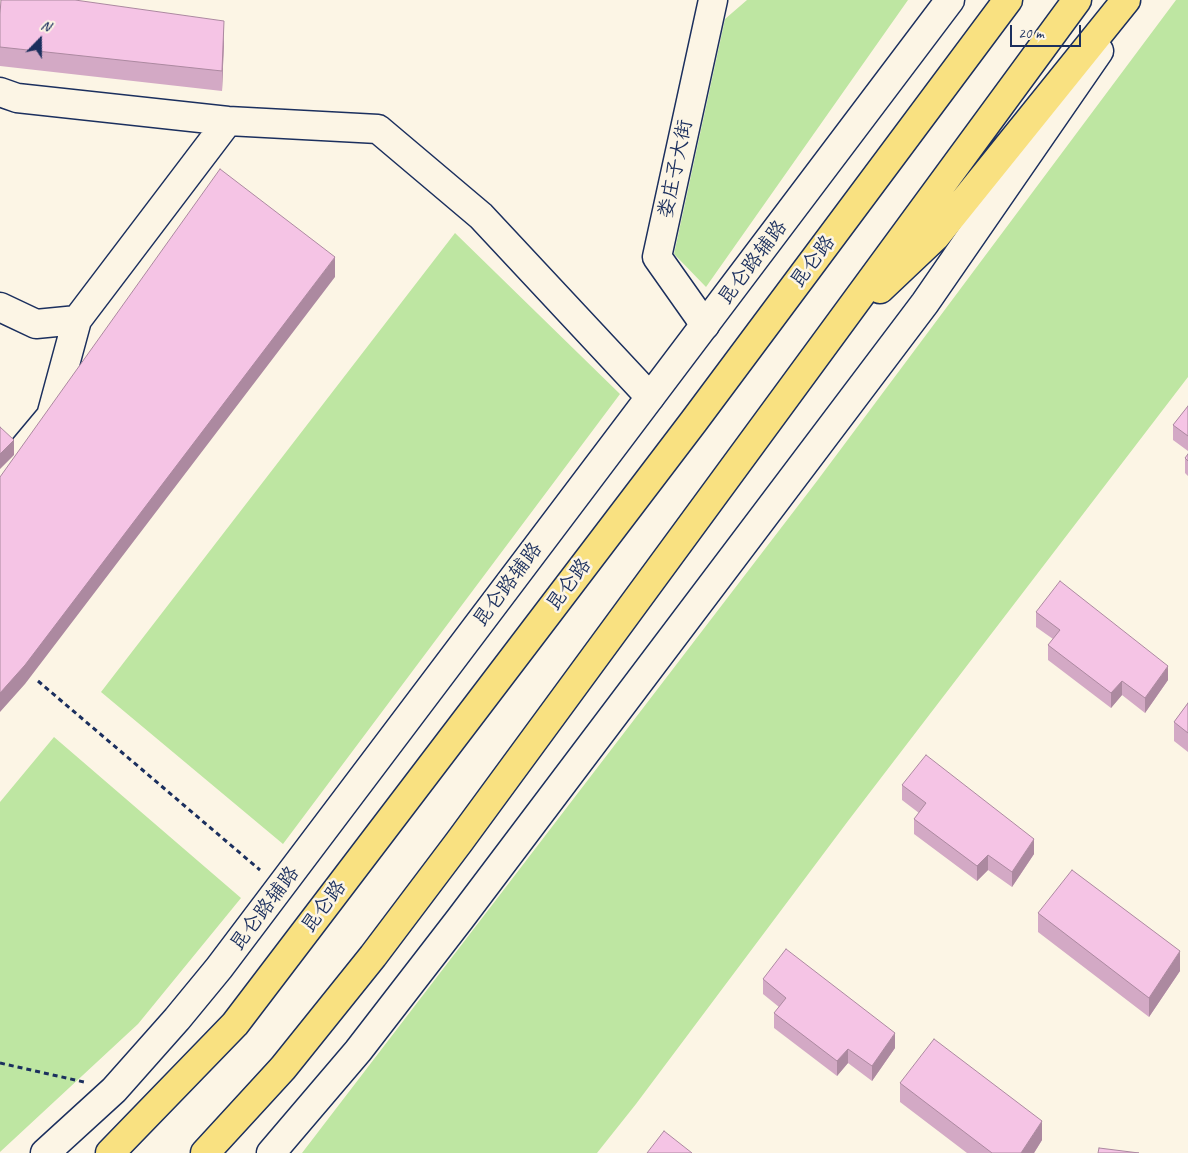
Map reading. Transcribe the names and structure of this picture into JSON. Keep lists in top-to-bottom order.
{
  "streets": {
    "highway": ["昆仑路"],
    "main road": ["娄庄子大街", "昆仑路辅路"]
  },
  "crossings": [
    ["娄庄子大街", "昆仑路辅路"]
  ],
  "scale_bar": "20 m",
  "north": "top"
}
